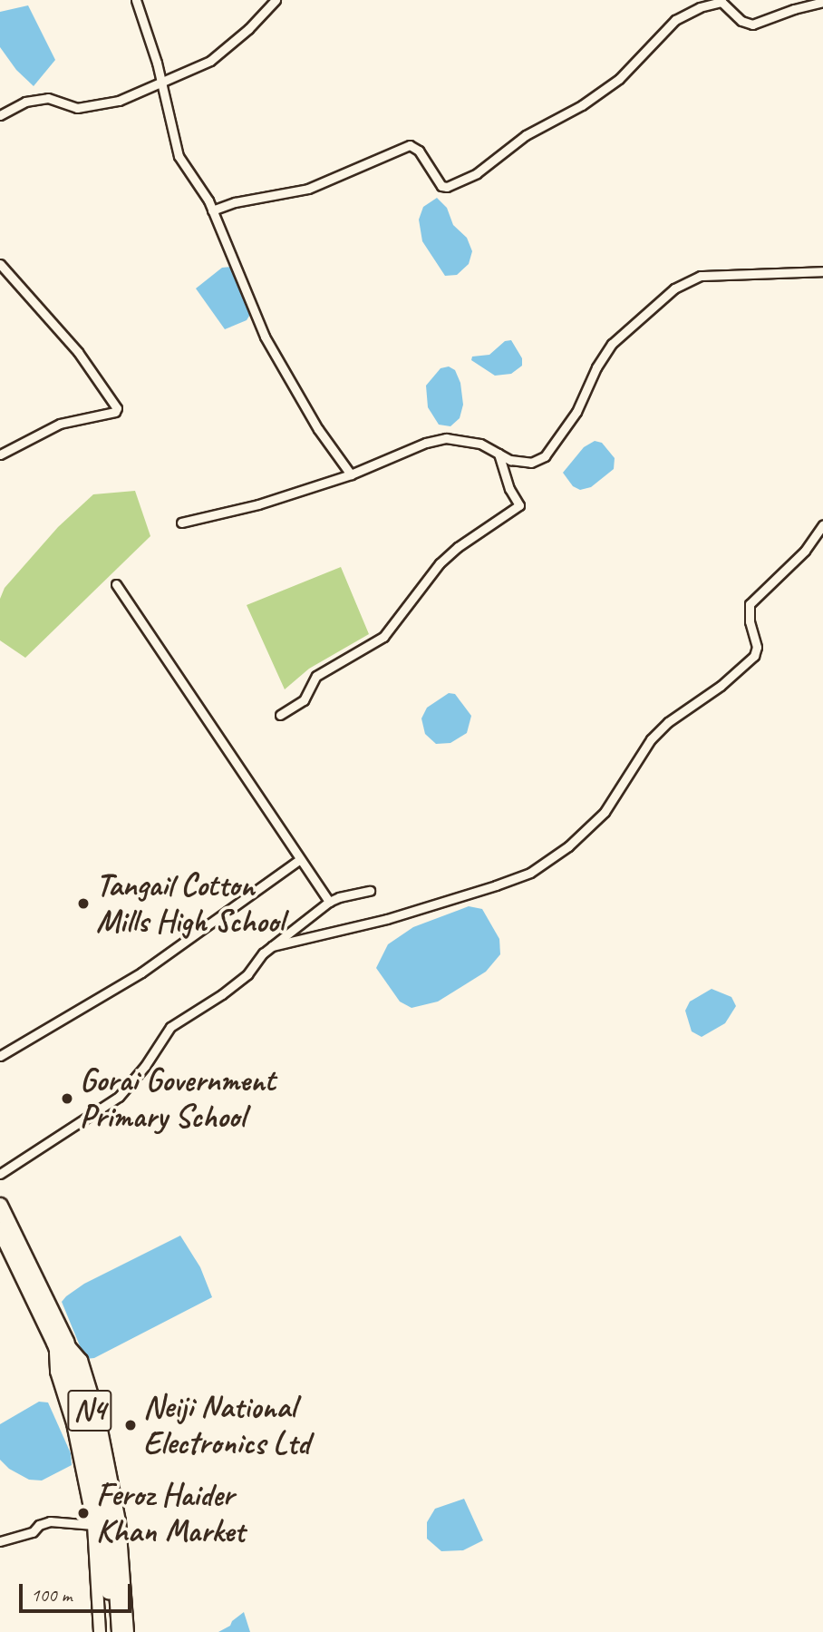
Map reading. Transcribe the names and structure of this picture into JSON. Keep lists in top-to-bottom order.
{
  "streets": {
    "highway": ["N4"]
  },
  "places": [
    "Tangail Cotton Mills High School",
    "Gorai Government Primary School",
    "Neiji National Electronics Ltd",
    "Feroz Haider Khan Market"
  ],
  "scale_bar": "100 m"
}
